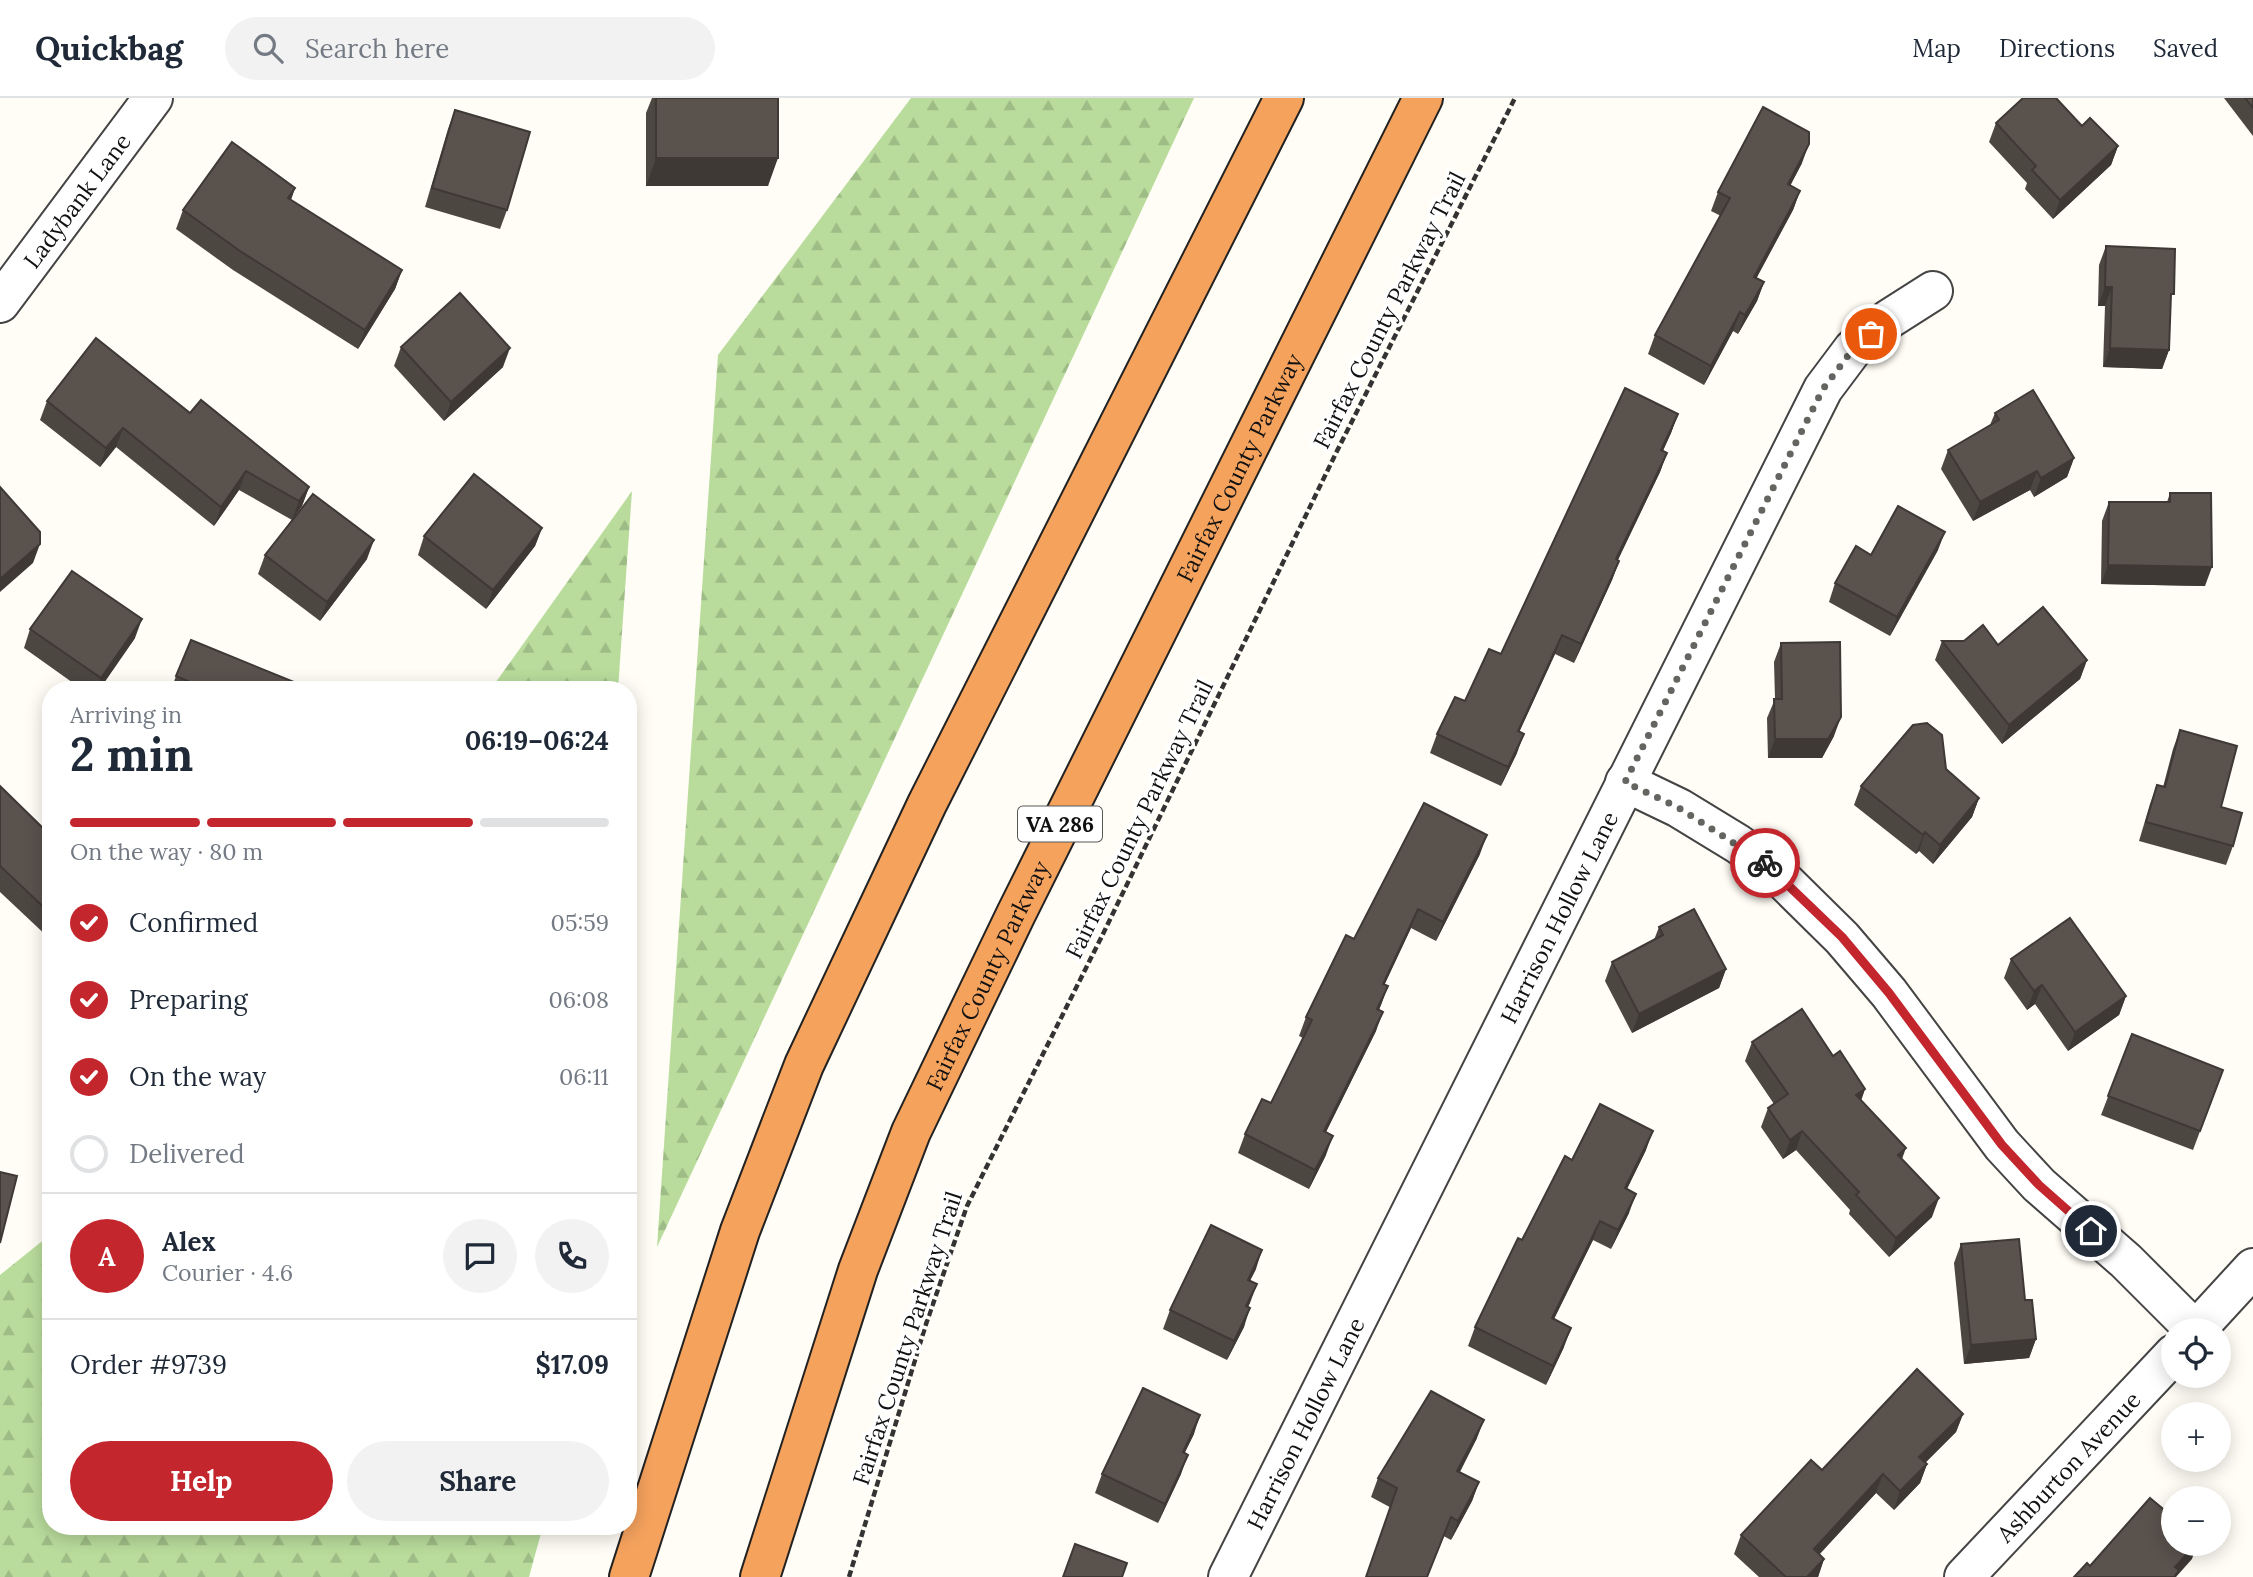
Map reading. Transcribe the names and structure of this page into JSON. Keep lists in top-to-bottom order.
{
  "streets": {
    "highway": ["Fairfax County Parkway", "VA 286"],
    "street": ["Ladybank Lane", "Harrison Hollow Lane", "Ashburton Avenue"],
    "path": ["Fairfax County Parkway Trail"]
  },
  "page": {
    "header": "Quickbag",
    "search": "Search here",
    "nav": ["Map", "Directions", "Saved"],
    "heading": ["2 min", "Arriving in", "06:19–06:24"],
    "panel": [
      "Alex",
      "Courier · 4.6",
      "Order #9739",
      "$17.09"
    ],
    "bar": "On the way · 80 m",
    "list": [
      ["Confirmed", "05:59"],
      ["Preparing", "06:08"],
      ["On the way", "06:11"],
      "Delivered"
    ],
    "round": "A",
    "map_buttons": ["+", "−"],
    "buttons": ["Help", "Share"]
  }
}
